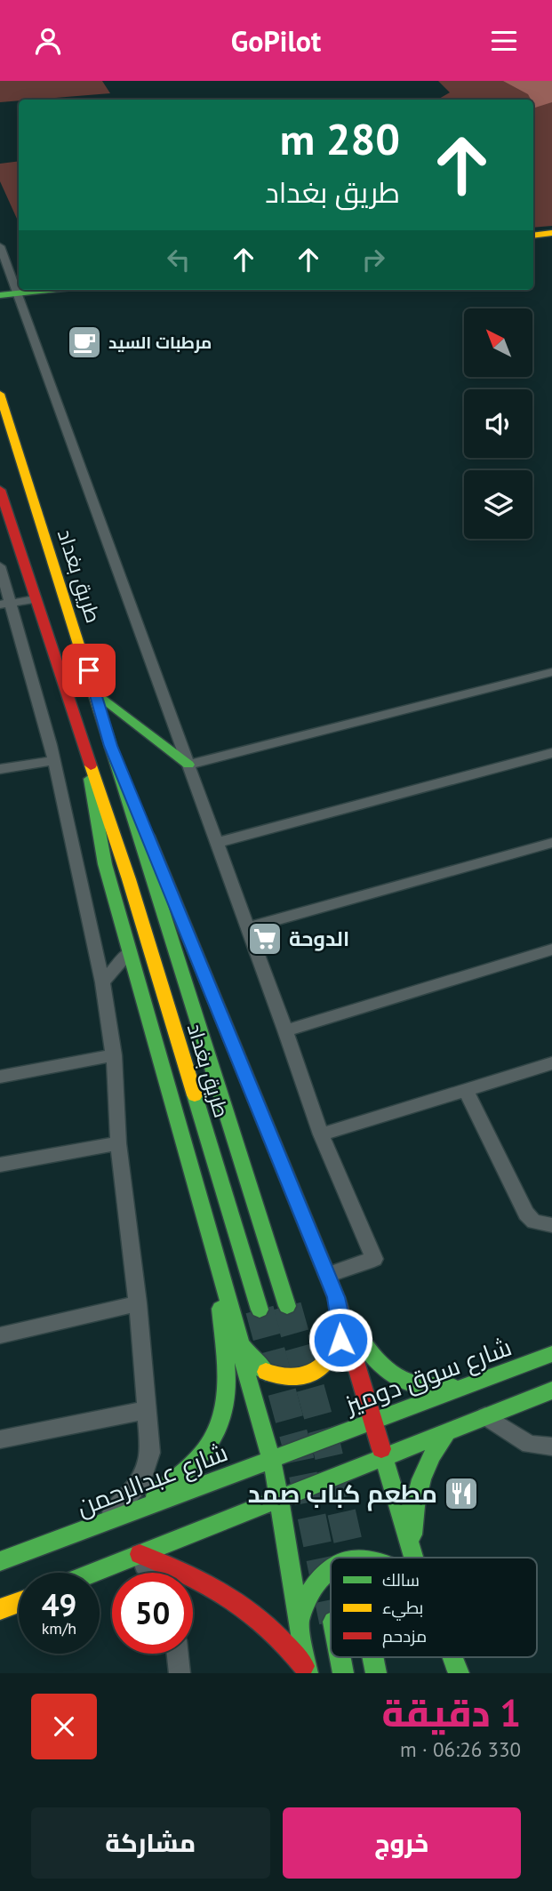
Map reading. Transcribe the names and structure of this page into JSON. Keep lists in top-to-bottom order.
{
  "streets": {
    "main road": ["طريق بغداد", "شارع سوق دوميز", "شارع عبدالرحمن"]
  },
  "crossings": [
    ["شارع سوق دوميز", "شارع عبدالرحمن"]
  ],
  "places": {
    "cafe": ["مرطبات السيد"],
    "supermarket": ["الدوحة"],
    "restaurant": ["مطعم كباب صمد"]
  },
  "legend": ["سالك", "بطيء", "مزدحم"],
  "north": "top left",
  "page": {
    "header": "GoPilot",
    "turn": ["280 m", "طريق بغداد"],
    "speed": "49 km/h",
    "limit": "50",
    "heading": ["1 دقيقة", "330 m · 06:26"],
    "buttons": ["خروج", "مشاركة"]
  }
}
